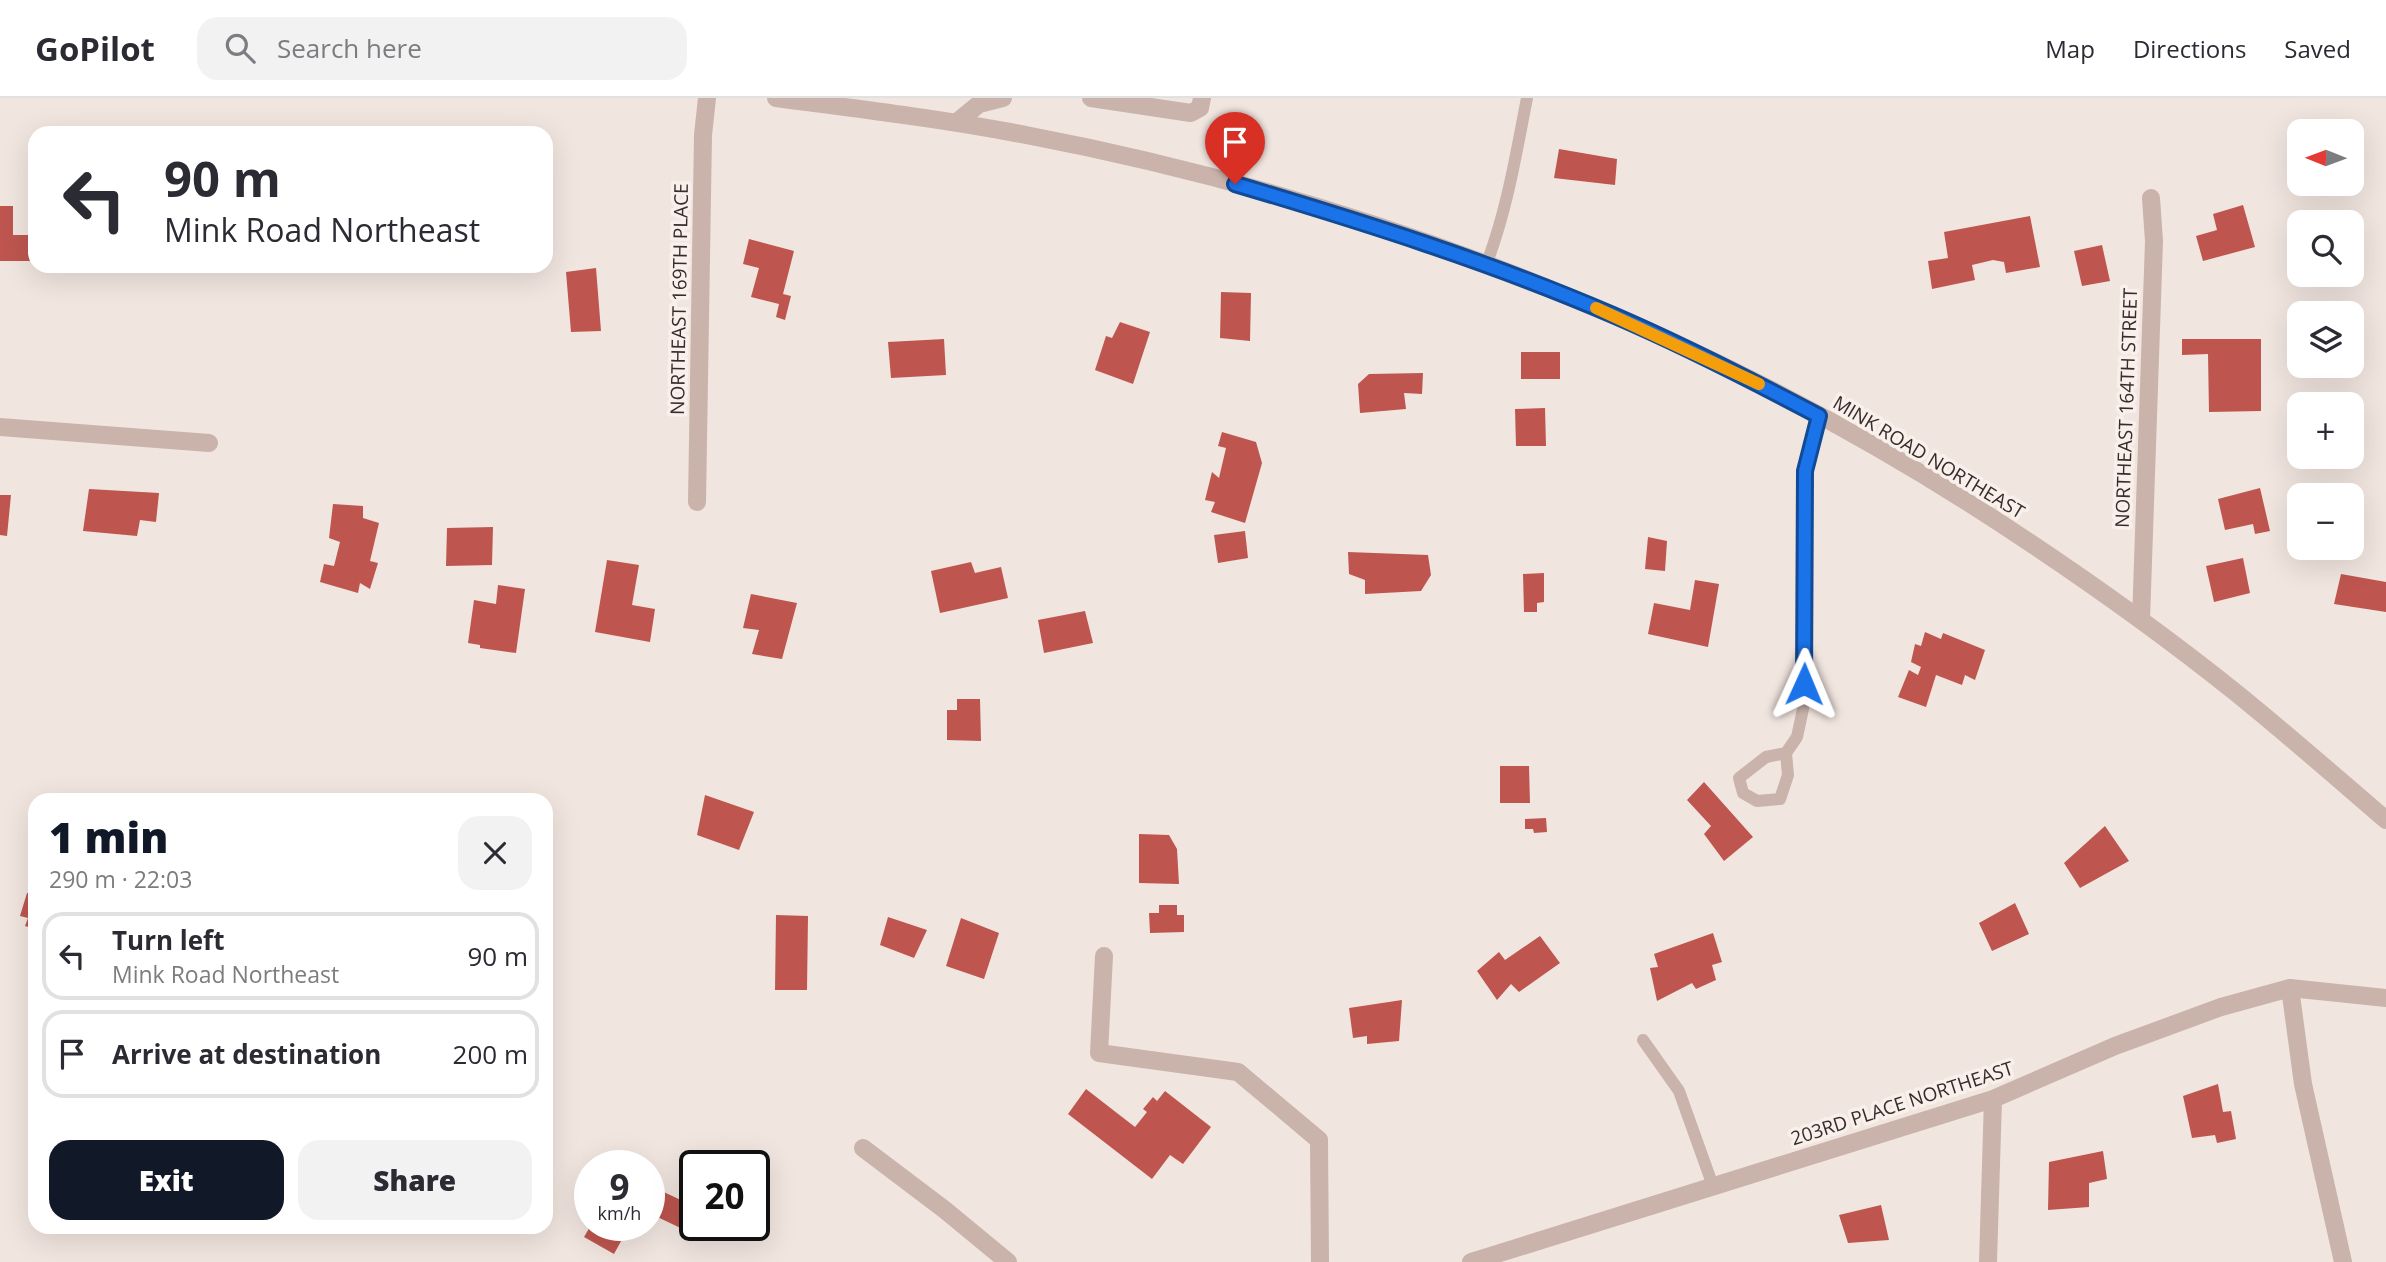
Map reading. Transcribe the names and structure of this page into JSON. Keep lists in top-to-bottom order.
{
  "streets": {
    "street": [
      "NORTHEAST 169TH PLACE",
      "NORTHEAST 164TH STREET",
      "MINK ROAD NORTHEAST",
      "203RD PLACE NORTHEAST"
    ]
  },
  "crossings": [
    ["NORTHEAST 164TH STREET", "MINK ROAD NORTHEAST"]
  ],
  "north": "left",
  "page": {
    "header": "GoPilot",
    "search": "Search here",
    "nav": ["Map", "Directions", "Saved"],
    "map_buttons": ["+", "−"],
    "turn": ["90 m", "Mink Road Northeast"],
    "heading": ["1 min", "290 m · 22:03"],
    "list": [
      {
        "name": "Turn left",
        "note": "Mink Road Northeast",
        "value": "90 m"
      },
      {
        "name": "Arrive at destination",
        "value": "200 m"
      }
    ],
    "buttons": ["Exit", "Share"],
    "speed": "9 km/h",
    "limit": "20"
  }
}
